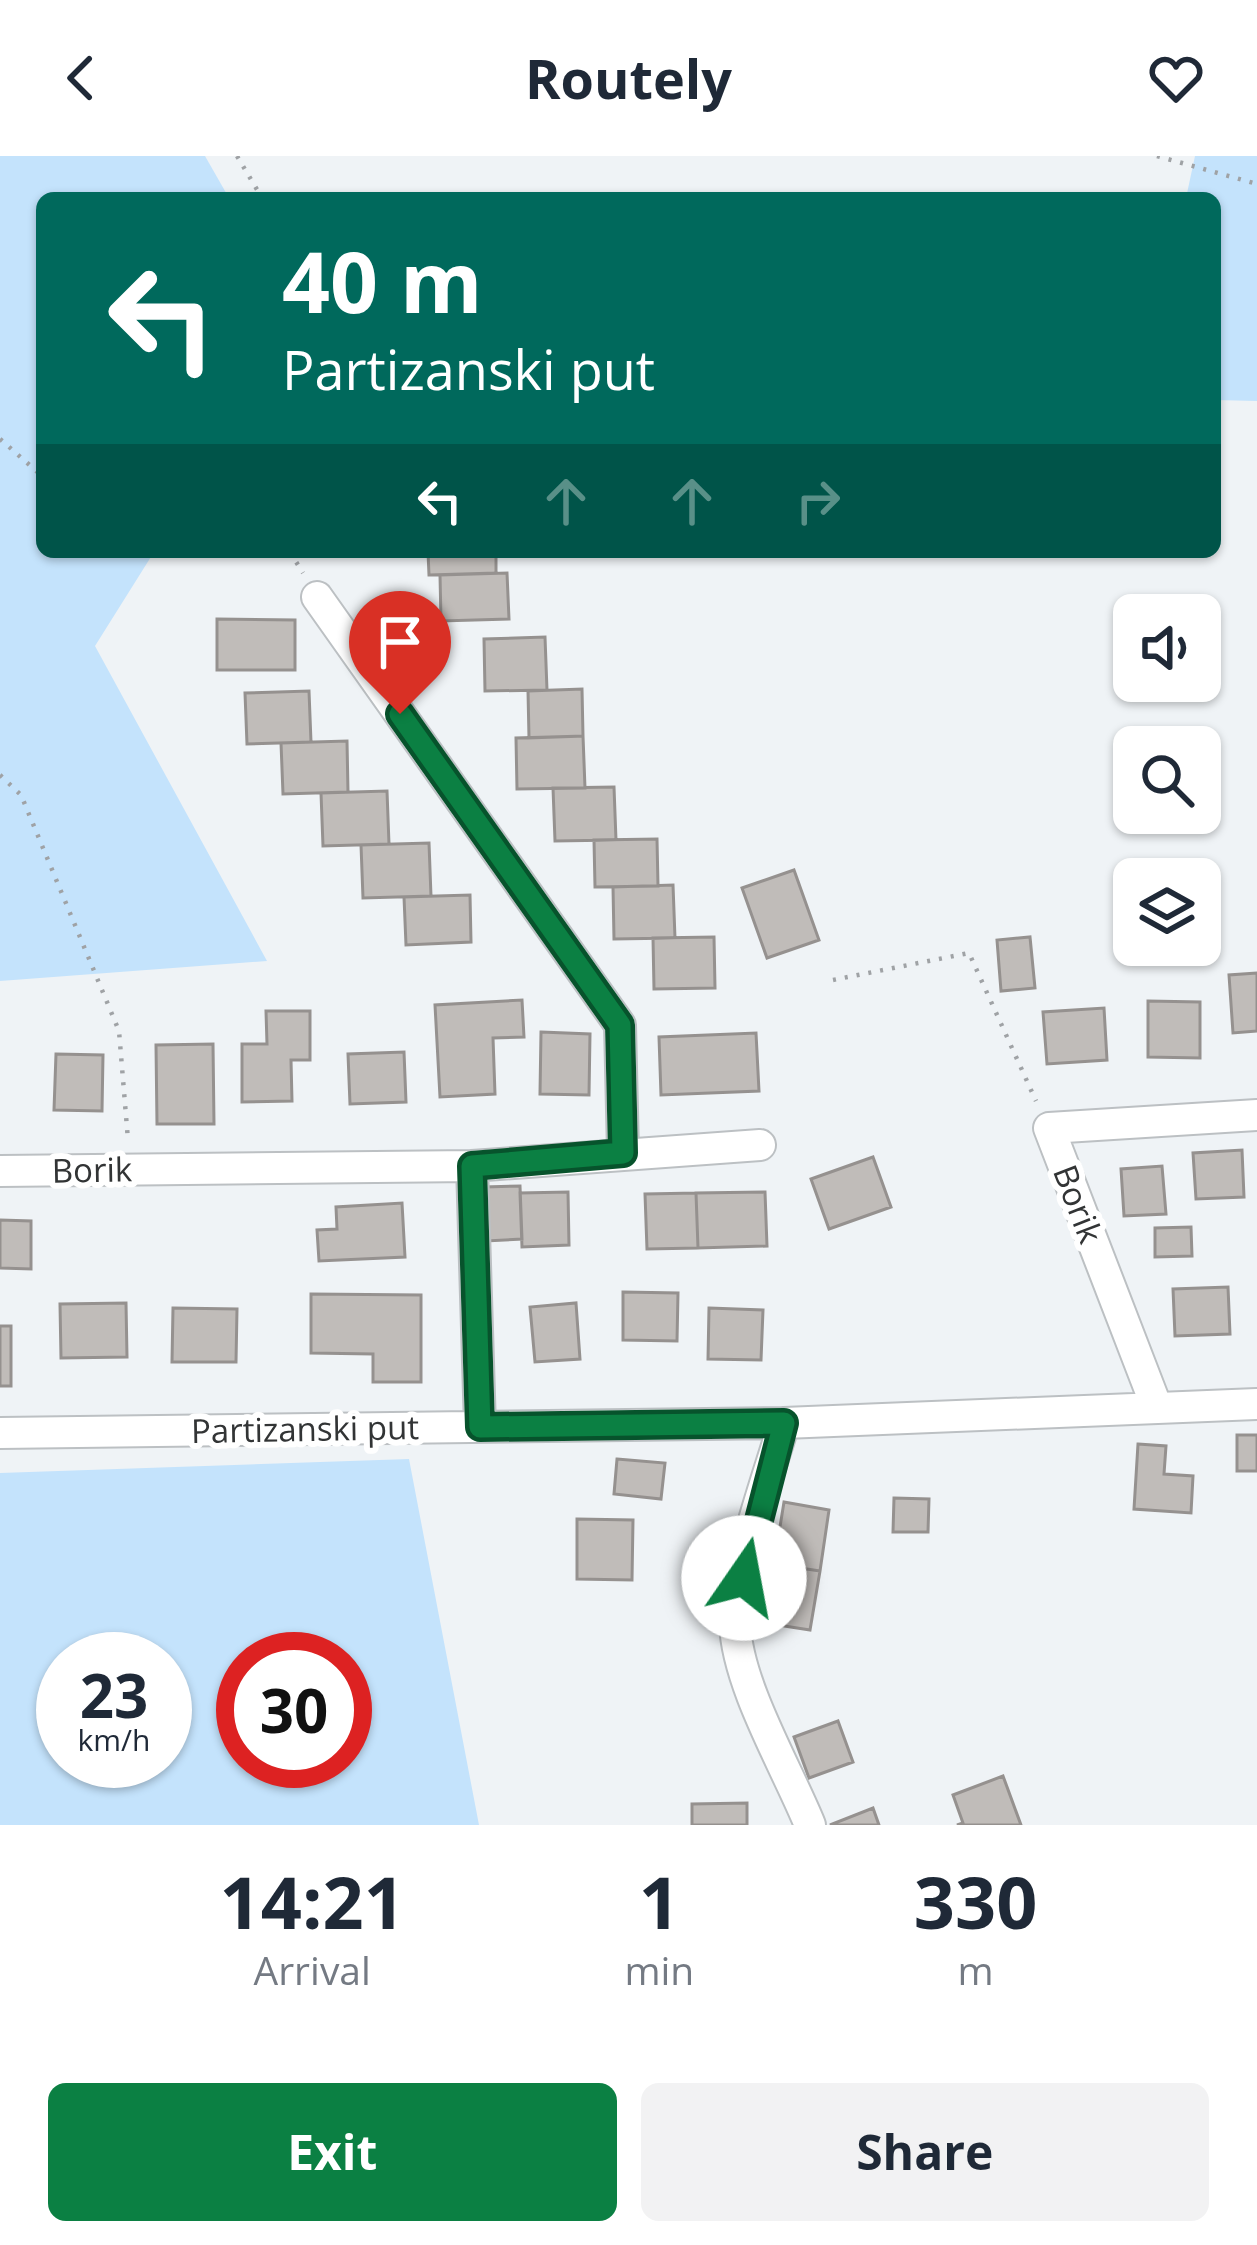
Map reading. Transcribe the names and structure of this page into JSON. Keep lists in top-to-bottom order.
{
  "streets": {
    "street": ["Borik", "Partizanski put"]
  },
  "crossings": [
    ["Borik", "Partizanski put"]
  ],
  "page": {
    "header": "Routely",
    "turn": ["40 m", "Partizanski put"],
    "speed": "23 km/h",
    "limit": "30",
    "eta": [
      "14:21",
      "Arrival",
      "1",
      "min",
      "330",
      "m"
    ],
    "buttons": ["Exit", "Share"]
  }
}
